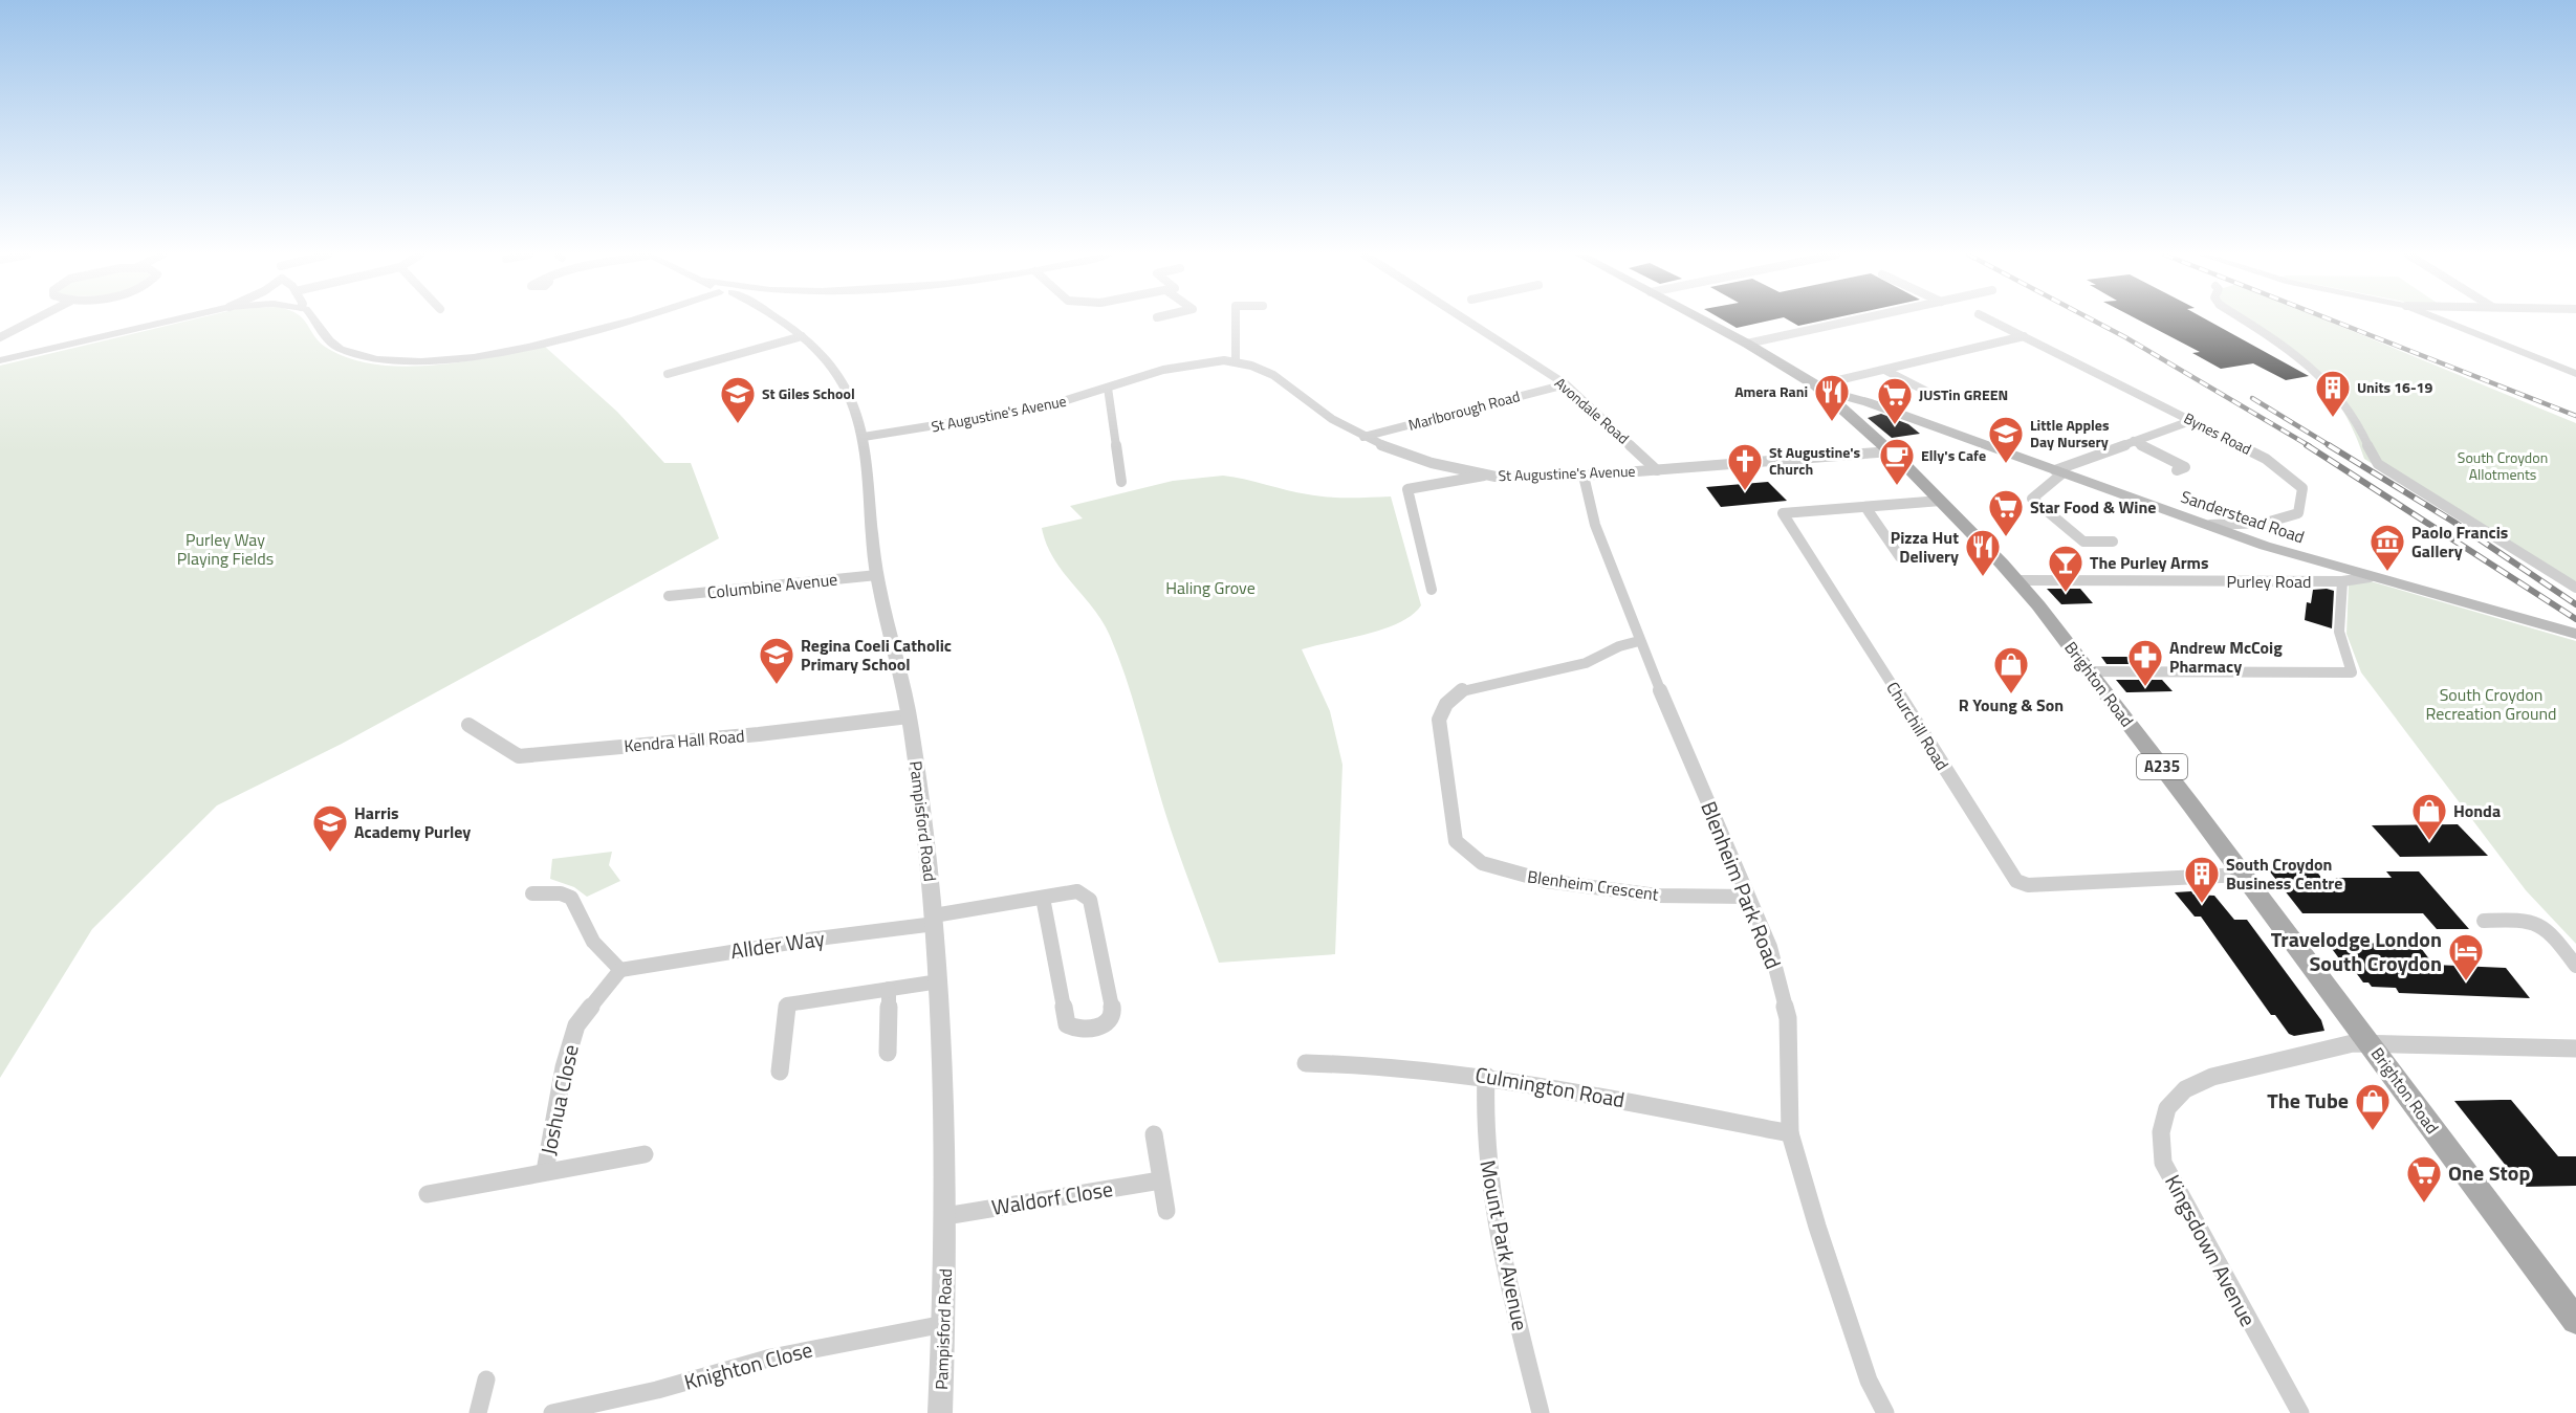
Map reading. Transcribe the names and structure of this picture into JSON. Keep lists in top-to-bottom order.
{
  "streets": {
    "main road": ["Sanderstead Road", "Brighton Road", "A235"],
    "street": [
      "Marlborough Road",
      "Avondale Road",
      "St Augustine's Avenue",
      "Bynes Road",
      "Purley Road",
      "Columbine Avenue",
      "Churchill Road",
      "Kendra Hall Road",
      "Pampisford Road",
      "Blenheim Crescent",
      "Blenheim Park Road",
      "Allder Way",
      "Culmington Road",
      "Joshua Close",
      "Waldorf Close",
      "Mount Park Avenue",
      "Kingsdown Avenue",
      "Knighton Close"
    ]
  },
  "crossings": [
    ["Marlborough Road", "Avondale Road"],
    ["Marlborough Road", "St Augustine's Avenue"],
    ["Avondale Road", "St Augustine's Avenue"],
    ["St Augustine's Avenue", "Brighton Road"],
    ["St Augustine's Avenue", "Pampisford Road"],
    ["St Augustine's Avenue", "Blenheim Park Road"],
    ["Bynes Road", "Sanderstead Road"],
    ["Sanderstead Road", "Purley Road"],
    ["Sanderstead Road", "Brighton Road"],
    ["Purley Road", "Brighton Road"],
    ["Columbine Avenue", "Pampisford Road"],
    ["Brighton Road", "Churchill Road"],
    ["Brighton Road", "Kingsdown Avenue"],
    ["Kendra Hall Road", "Pampisford Road"],
    ["Pampisford Road", "Allder Way"],
    ["Pampisford Road", "Waldorf Close"],
    ["Pampisford Road", "Knighton Close"],
    ["Blenheim Crescent", "Blenheim Park Road"],
    ["Blenheim Park Road", "Culmington Road"],
    ["Allder Way", "Joshua Close"],
    ["Culmington Road", "Mount Park Avenue"]
  ],
  "parks": [
    "South Croydon Allotments",
    "Purley Way Playing Fields",
    "Haling Grove",
    "South Croydon Recreation Ground"
  ],
  "places": {
    "building": ["Units 16-19", "South Croydon Business Centre"],
    "restaurant": ["Amera Rani", "Pizza Hut Delivery"],
    "school or university": [
      "St Giles School",
      "Little Apples Day Nursery",
      "Regina Coeli Catholic Primary School",
      "Harris Academy Purley"
    ],
    "supermarket": ["JUSTin GREEN", "Star Food & Wine", "One Stop"],
    "cafe": ["Elly's Cafe"],
    "church": ["St Augustine's Church"],
    "museum": ["Paolo Francis Gallery"],
    "bar": ["The Purley Arms"],
    "pharmacy": ["Andrew McCoig Pharmacy"],
    "shop": ["R Young & Son", "Honda", "The Tube"],
    "hotel": ["Travelodge London South Croydon"]
  }
}
